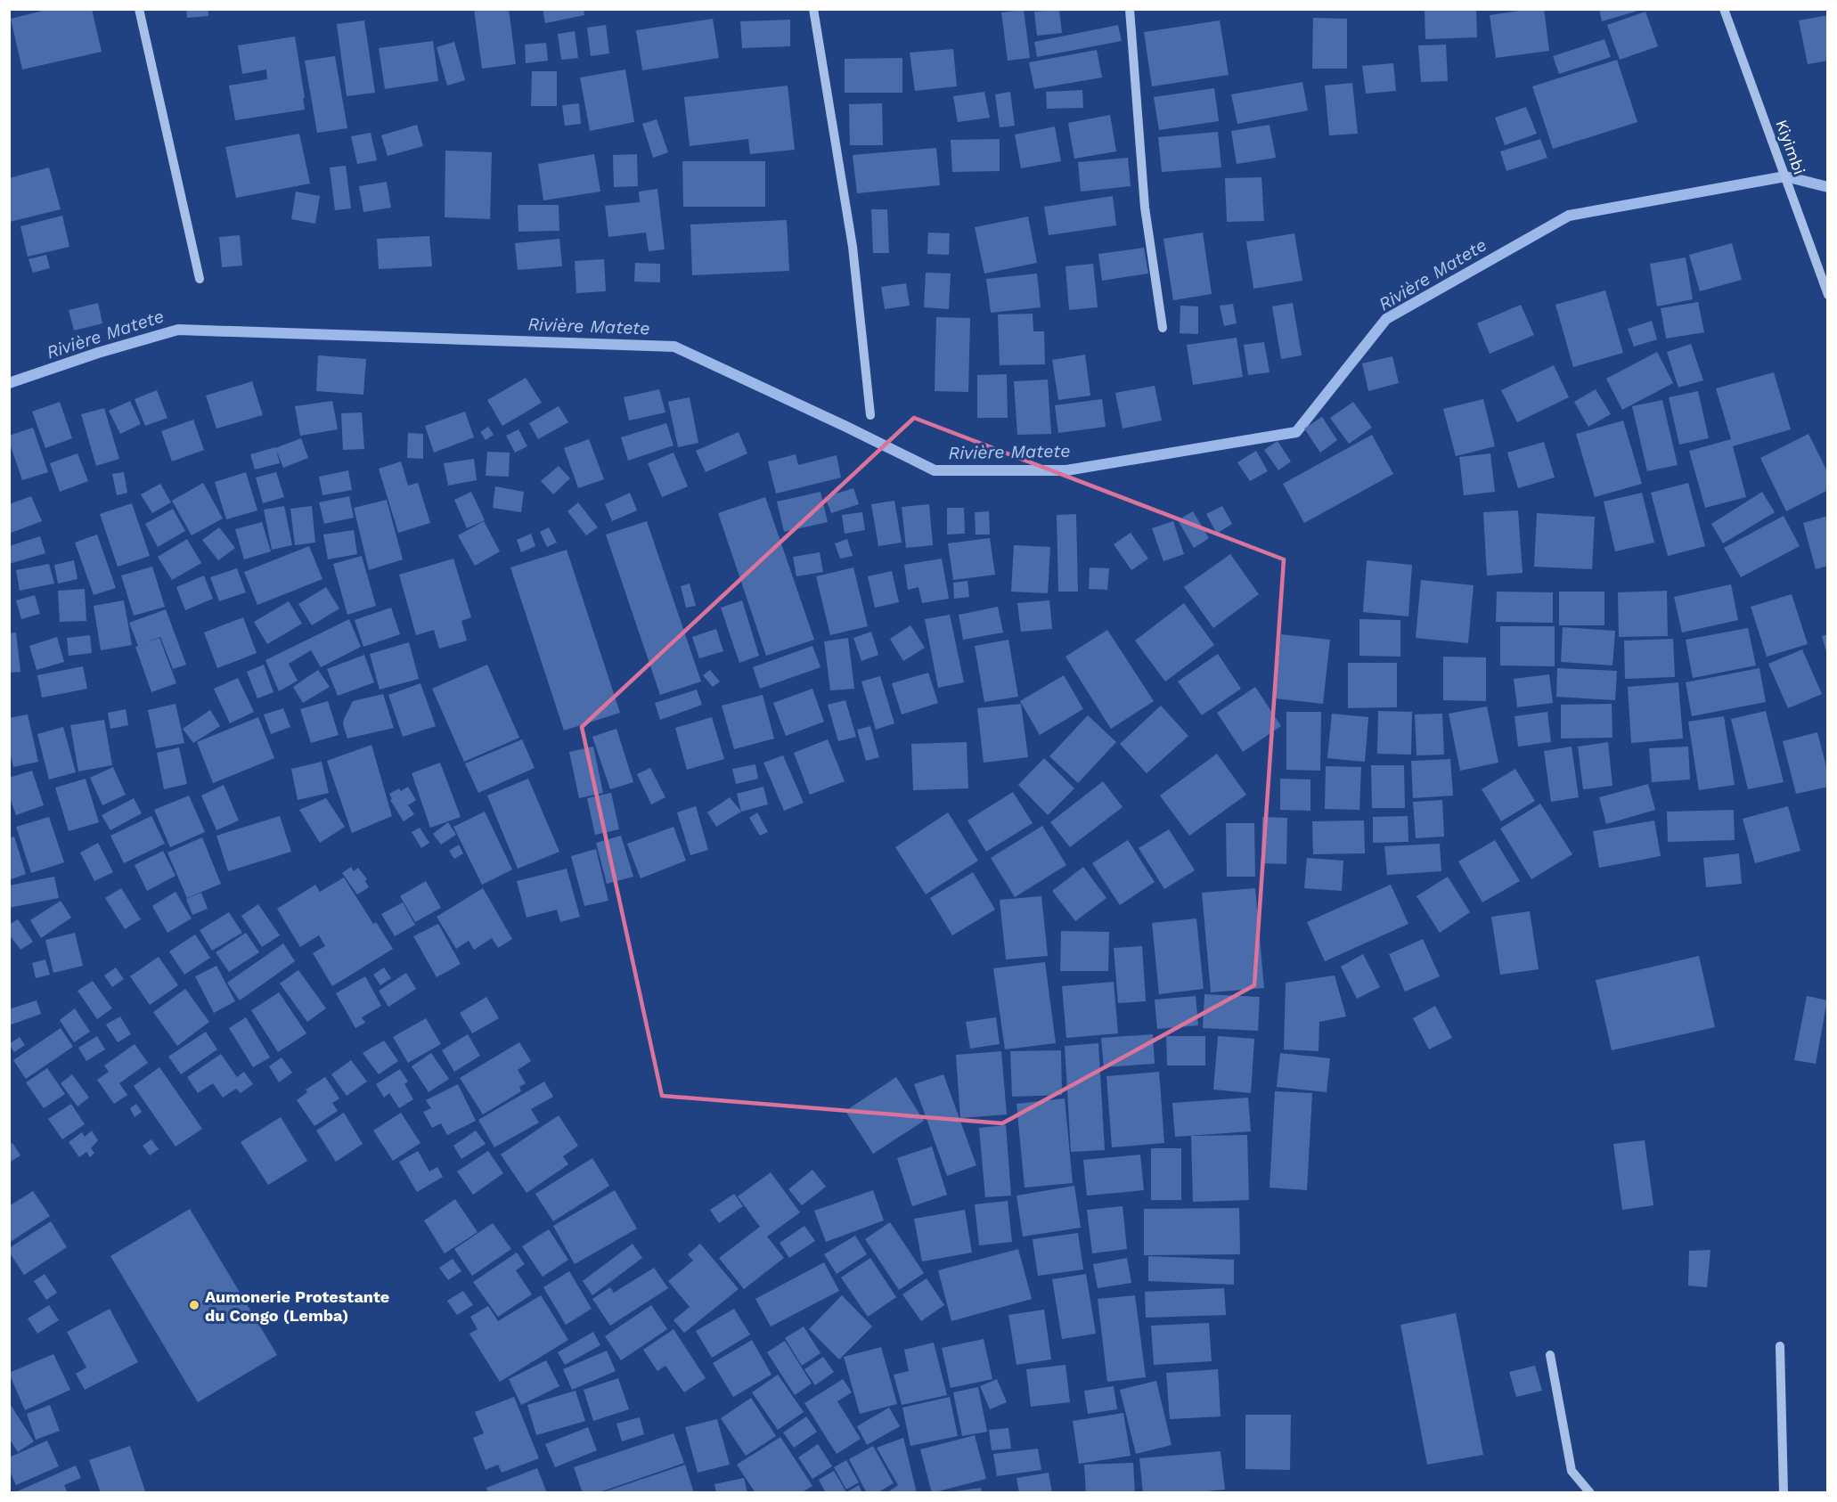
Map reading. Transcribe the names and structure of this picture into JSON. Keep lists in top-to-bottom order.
{
  "streets": {
    "street": ["Kiyimbi"]
  },
  "water": ["Rivière Matete"],
  "places": ["Aumonerie Protestante du Congo (Lemba)"]
}
